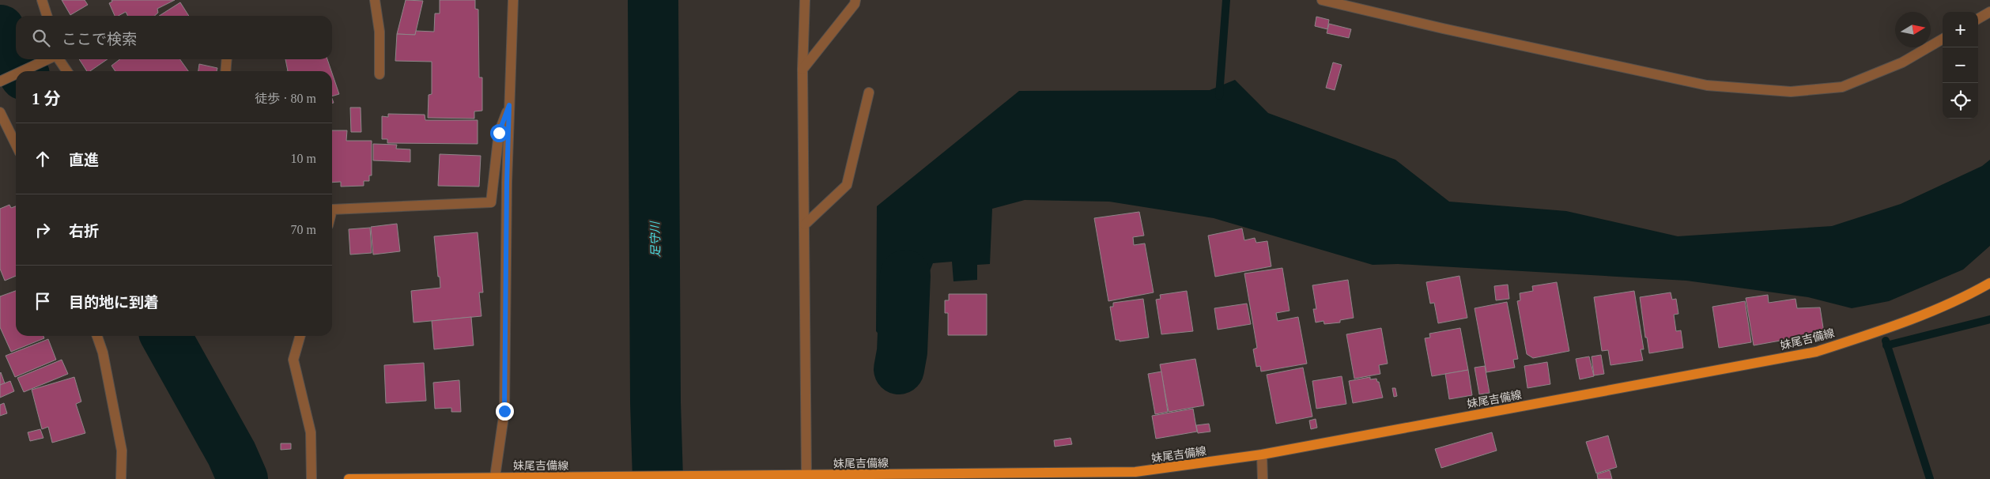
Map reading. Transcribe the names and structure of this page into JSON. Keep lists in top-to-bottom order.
{
  "streets": {
    "main road": ["妹尾吉備線"]
  },
  "water": ["足守川"],
  "north": "right",
  "page": {
    "map_buttons": ["+", "−"],
    "search": "ここで検索",
    "heading": ["1 分", "徒歩 · 80 m"],
    "list": [
      ["直進", "10 m"],
      ["右折", "70 m"],
      "目的地に到着"
    ]
  }
}
